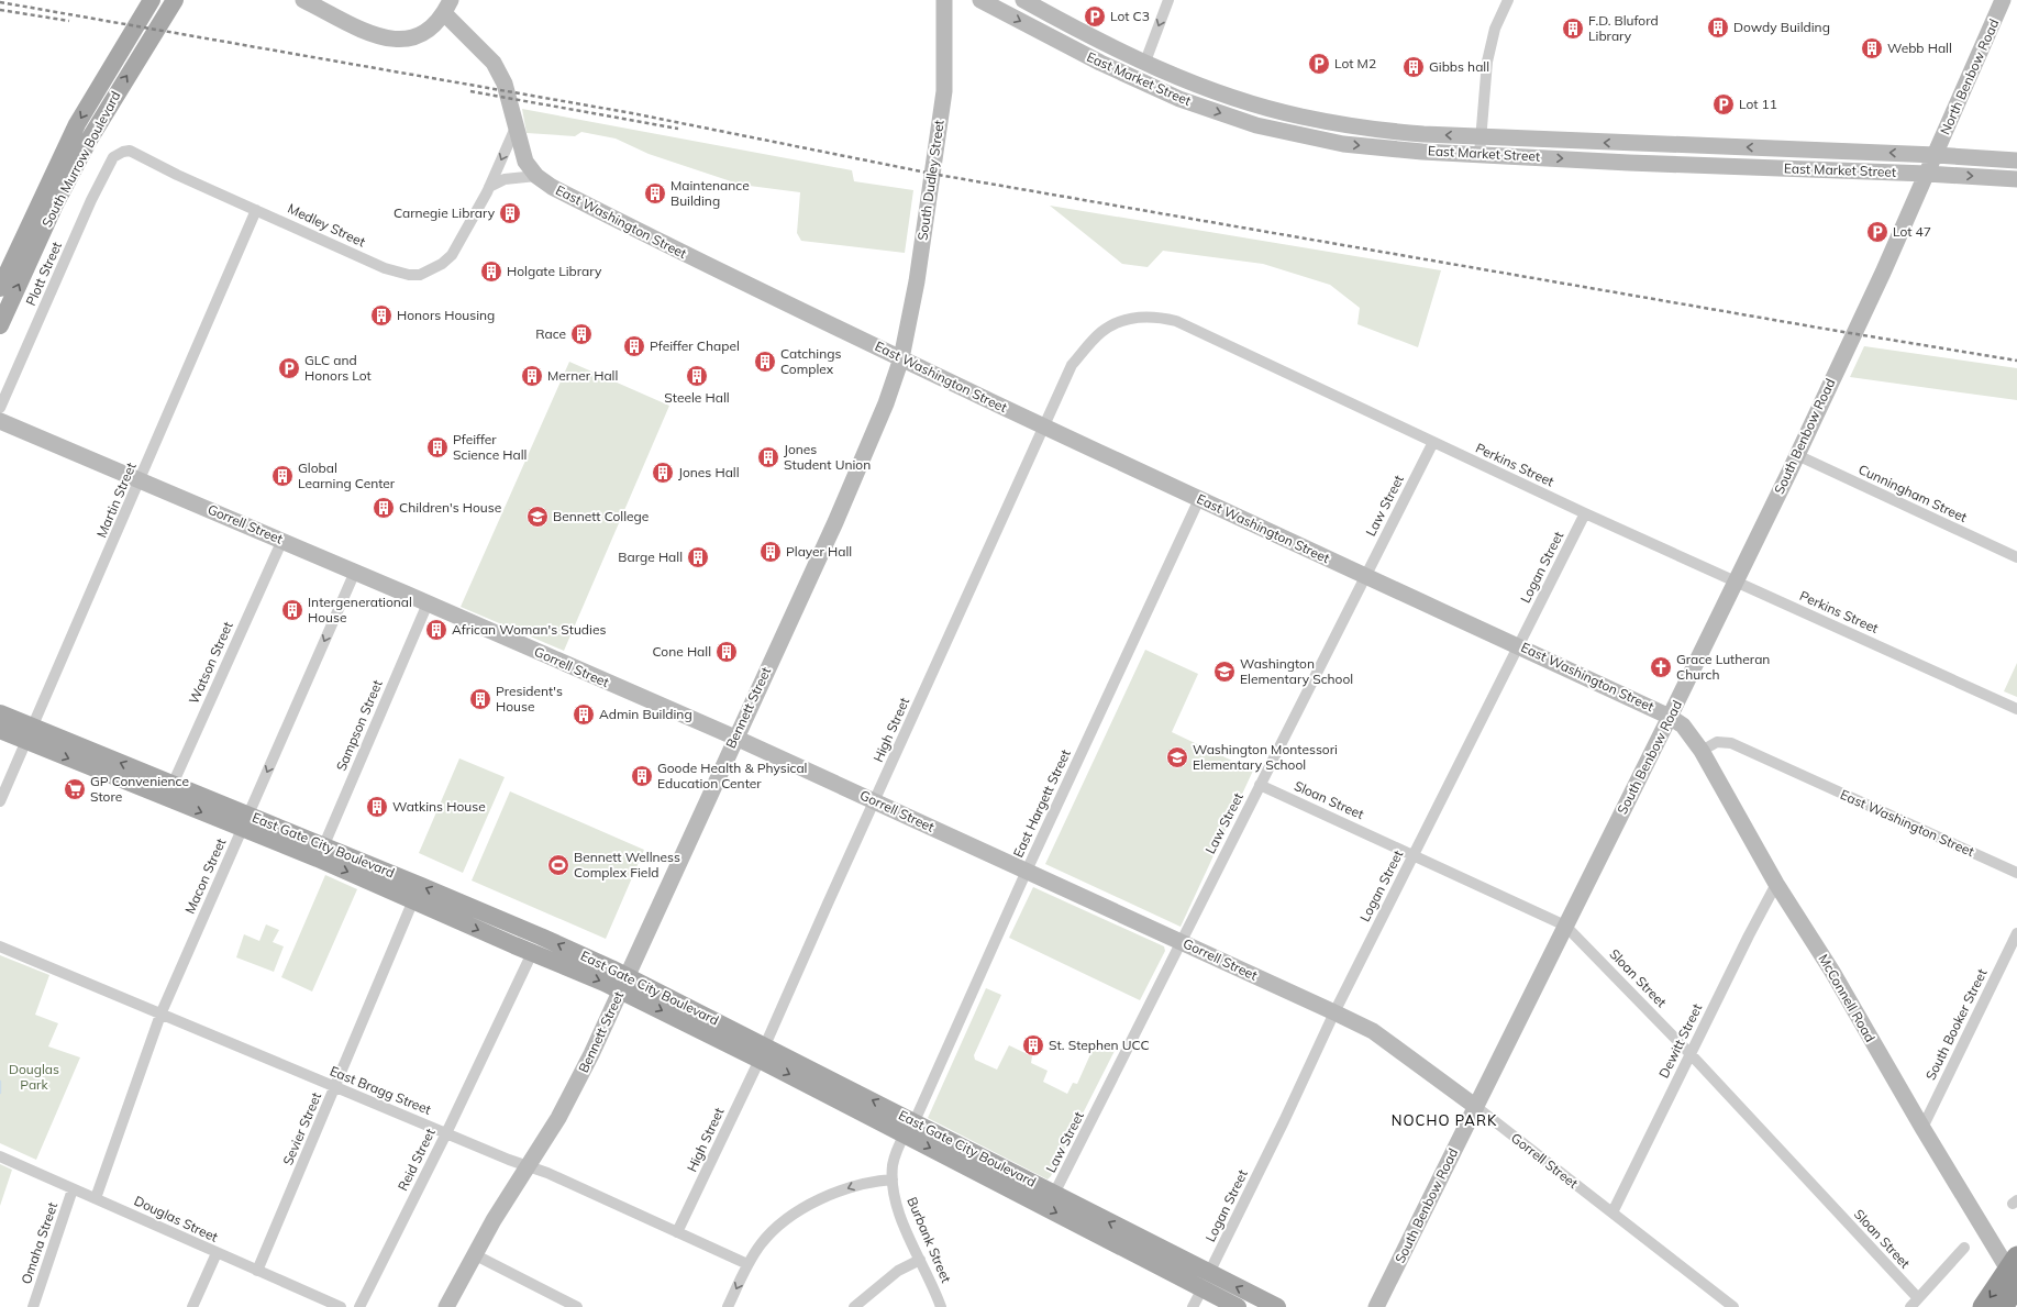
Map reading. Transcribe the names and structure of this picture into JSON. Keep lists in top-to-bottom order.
{
  "streets": {
    "main road": ["South Murrow Boulevard", "East Gate City Boulevard"],
    "street": [
      "North Benbow Road",
      "East Market Street",
      "South Dudley Street",
      "East Washington Street",
      "Medley Street",
      "Plott Street",
      "South Benbow Road",
      "Perkins Street",
      "Cunningham Street",
      "Martin Street",
      "Law Street",
      "Gorrell Street",
      "Logan Street",
      "Watson Street",
      "Bennett Street",
      "Sampson Street",
      "High Street",
      "Sloan Street",
      "East Hargett Street",
      "Macon Street",
      "McConnell Road",
      "South Booker Street",
      "Dewitt Street",
      "East Bragg Street",
      "Sevier Street",
      "Reid Street",
      "Douglas Street",
      "Burbank Street",
      "Omaha Street"
    ]
  },
  "crossings": [
    ["North Benbow Road", "East Market Street"],
    ["North Benbow Road", "South Benbow Road"],
    ["East Market Street", "South Benbow Road"],
    ["South Dudley Street", "East Washington Street"],
    ["South Dudley Street", "Bennett Street"],
    ["East Washington Street", "Medley Street"],
    ["East Washington Street", "South Benbow Road"],
    ["East Washington Street", "Perkins Street"],
    ["East Washington Street", "Law Street"],
    ["East Washington Street", "Logan Street"],
    ["East Washington Street", "Bennett Street"],
    ["East Washington Street", "High Street"],
    ["East Washington Street", "East Hargett Street"],
    ["East Washington Street", "McConnell Road"],
    ["Medley Street", "Plott Street"],
    ["Medley Street", "Martin Street"],
    ["South Benbow Road", "Perkins Street"],
    ["South Benbow Road", "Cunningham Street"],
    ["South Benbow Road", "Gorrell Street"],
    ["South Benbow Road", "Sloan Street"],
    ["South Benbow Road", "McConnell Road"],
    ["Perkins Street", "Law Street"],
    ["Perkins Street", "Logan Street"],
    ["Perkins Street", "High Street"],
    ["Martin Street", "Gorrell Street"],
    ["Martin Street", "East Gate City Boulevard"],
    ["Law Street", "Gorrell Street"],
    ["Law Street", "Sloan Street"],
    ["Law Street", "East Gate City Boulevard"],
    ["Gorrell Street", "Logan Street"],
    ["Gorrell Street", "Watson Street"],
    ["Gorrell Street", "Bennett Street"],
    ["Gorrell Street", "Sampson Street"],
    ["Gorrell Street", "High Street"],
    ["Gorrell Street", "East Hargett Street"],
    ["Gorrell Street", "Macon Street"],
    ["Gorrell Street", "Dewitt Street"],
    ["Logan Street", "Sloan Street"],
    ["Logan Street", "East Gate City Boulevard"],
    ["Watson Street", "East Gate City Boulevard"],
    ["Bennett Street", "East Gate City Boulevard"],
    ["Bennett Street", "East Bragg Street"],
    ["Sampson Street", "East Gate City Boulevard"],
    ["High Street", "East Gate City Boulevard"],
    ["High Street", "East Bragg Street"],
    ["Sloan Street", "Dewitt Street"],
    ["East Hargett Street", "East Gate City Boulevard"],
    ["East Hargett Street", "Burbank Street"],
    ["East Gate City Boulevard", "Macon Street"],
    ["East Gate City Boulevard", "Sevier Street"],
    ["East Gate City Boulevard", "Reid Street"],
    ["East Gate City Boulevard", "Burbank Street"],
    ["Macon Street", "East Bragg Street"],
    ["Macon Street", "Douglas Street"],
    ["McConnell Road", "South Booker Street"],
    ["McConnell Road", "Dewitt Street"],
    ["East Bragg Street", "Sevier Street"],
    ["East Bragg Street", "Reid Street"],
    ["Sevier Street", "Douglas Street"],
    ["Douglas Street", "Omaha Street"]
  ],
  "one_way": ["Macon Street"],
  "districts": ["NOCHO PARK"],
  "parks": ["Douglas Park"],
  "places": {
    "parking": [
      "Lot C3",
      "Lot M2",
      "Lot 11",
      "Lot 47",
      "GLC and Honors Lot"
    ],
    "building": [
      "Dowdy Building",
      "F.D. Bluford Library",
      "Webb Hall",
      "Gibbs hall",
      "Maintenance Building",
      "Carnegie Library",
      "Holgate Library",
      "Honors Housing",
      "Race",
      "Pfeiffer Chapel",
      "Catchings Complex",
      "Merner Hall",
      "Steele Hall",
      "Pfeiffer Science Hall",
      "Jones Student Union",
      "Jones Hall",
      "Global Learning Center",
      "Children's House",
      "Player Hall",
      "Barge Hall",
      "Intergenerational House",
      "African Woman's Studies",
      "Cone Hall",
      "President's House",
      "Admin Building",
      "Goode Health & Physical Education Center",
      "Watkins House",
      "St. Stephen UCC"
    ],
    "school or university": ["Bennett College", "Washington Elementary School", "Washington Montessori Elementary School"],
    "church": ["Grace Lutheran Church"],
    "supermarket": ["GP Convenience Store"],
    "sports": ["Bennett Wellness Complex Field"]
  }
}
